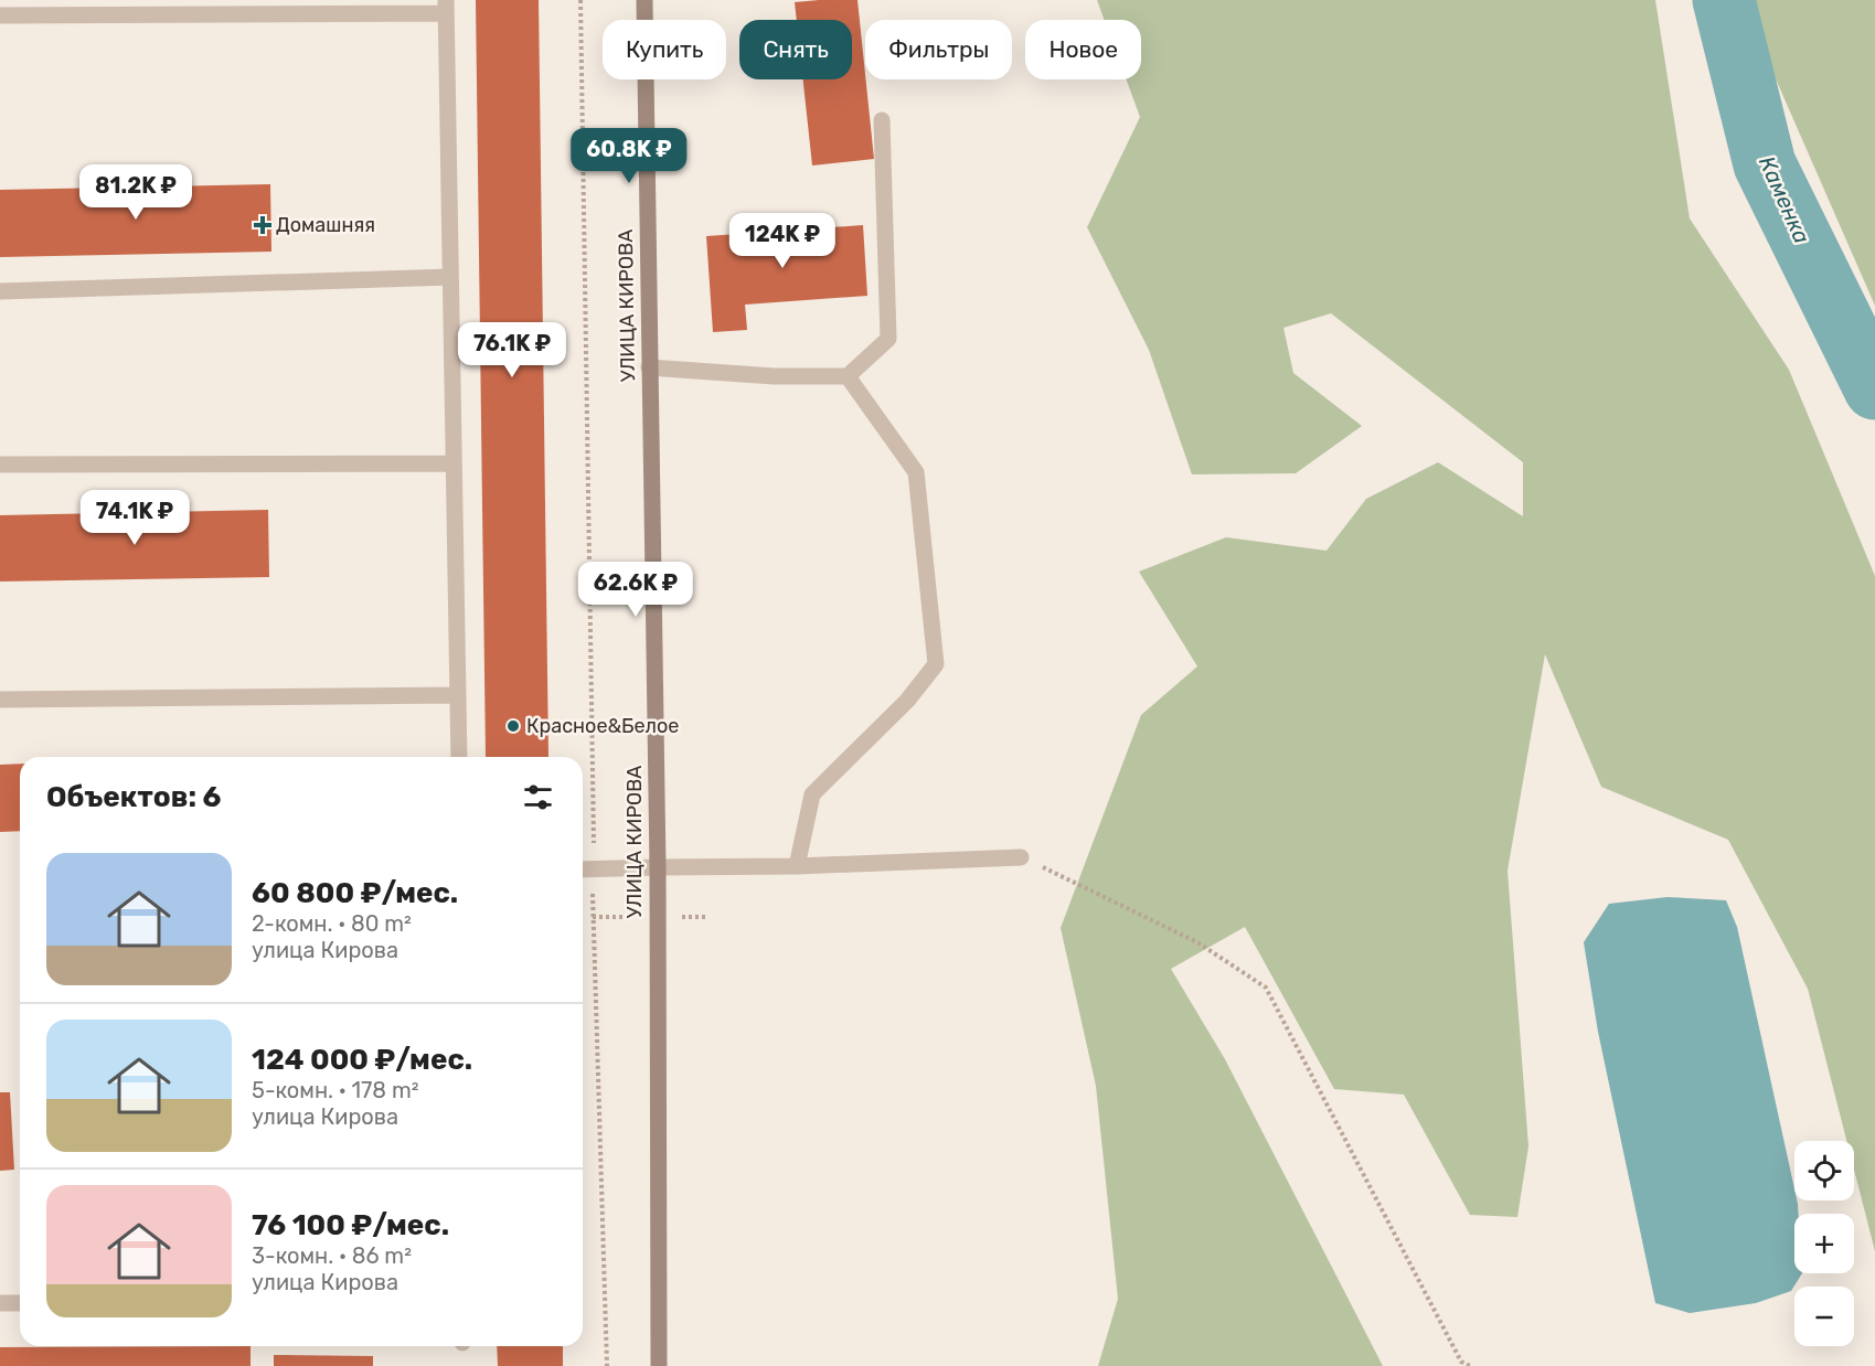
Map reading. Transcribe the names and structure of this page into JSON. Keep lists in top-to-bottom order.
{
  "streets": {
    "street": ["УЛИЦА КИРОВА"]
  },
  "water": ["Каменка"],
  "places": {
    "health": ["Домашняя"],
    "other": ["Красное&Белое"]
  },
  "page": {
    "chip": [
      "Купить",
      "Снять",
      "Фильтры",
      "Новое"
    ],
    "price": [
      "60.8K ₽",
      "81.2K ₽",
      "124K ₽",
      "76.1K ₽",
      "74.1K ₽",
      "62.6K ₽"
    ],
    "heading": "Объектов: 6",
    "list": [
      {
        "name": "60 800 ₽/мес.",
        "note": "2-комн. · 80 m² · улица Кирова"
      },
      {
        "name": "124 000 ₽/мес.",
        "note": "5-комн. · 178 m² · улица Кирова"
      },
      {
        "name": "76 100 ₽/мес.",
        "note": "3-комн. · 86 m² · улица Кирова"
      }
    ],
    "map_buttons": ["+", "−"]
  }
}
